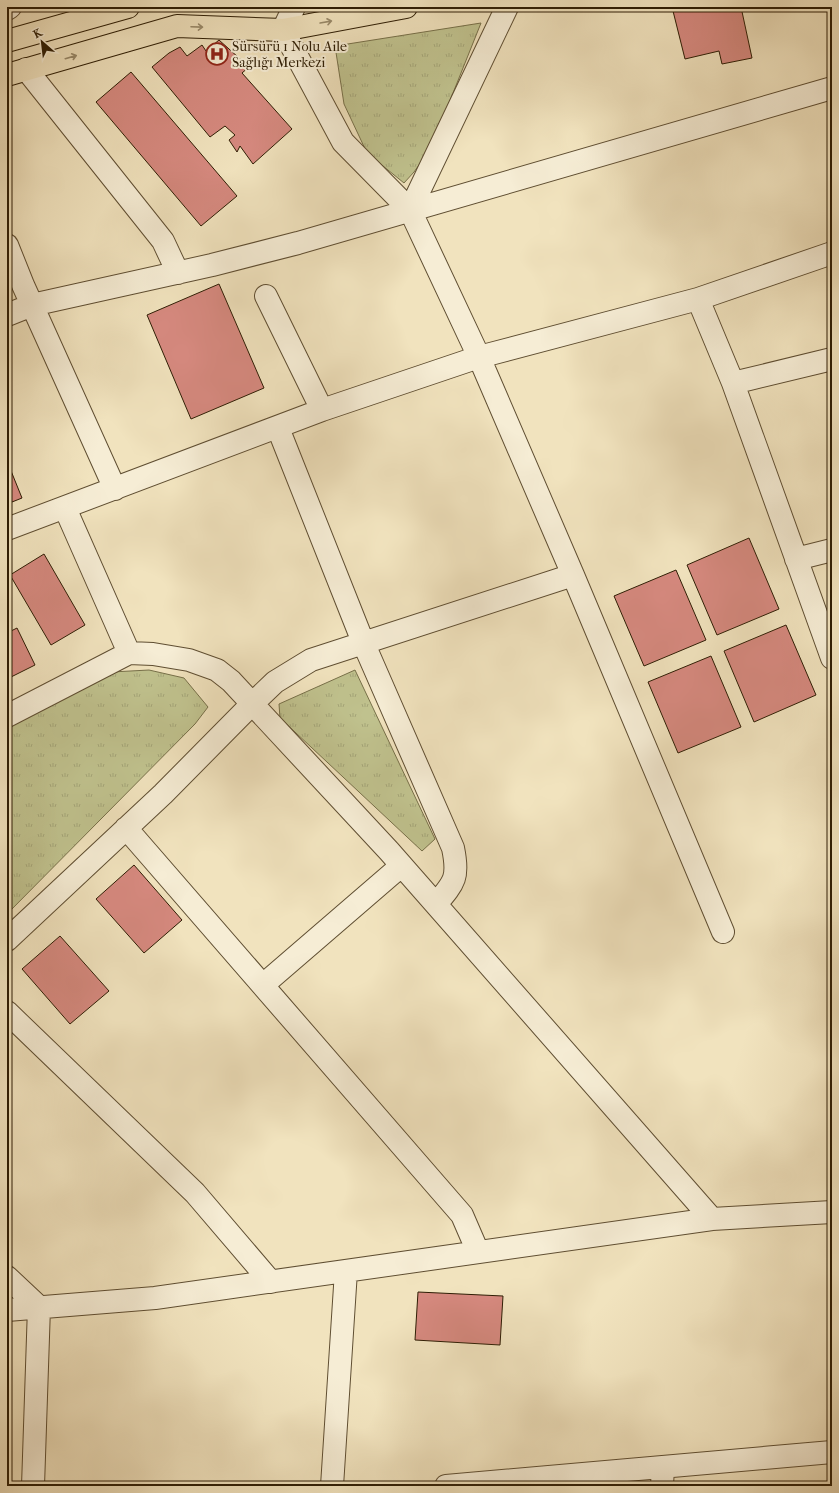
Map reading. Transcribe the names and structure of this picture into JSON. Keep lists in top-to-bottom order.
{
  "places": {
    "hospital": ["Sürsürü 1 Nolu Aile Sağlığı Merkezi"]
  },
  "north": "top left"
}
